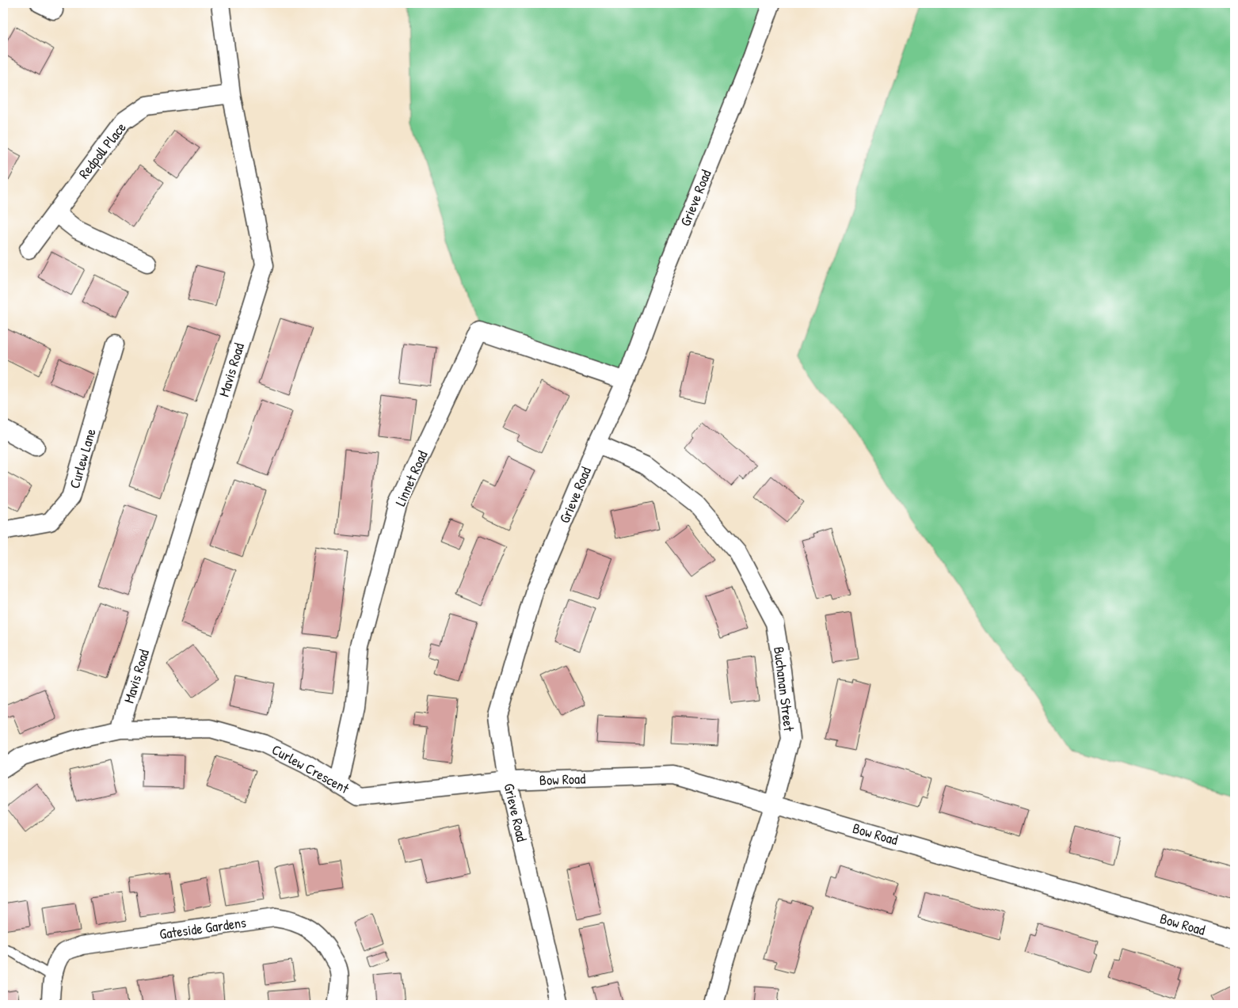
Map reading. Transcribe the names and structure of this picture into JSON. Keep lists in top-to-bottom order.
{
  "streets": {
    "street": [
      "Redpoll Place",
      "Grieve Road",
      "Mavis Road",
      "Curlew Lane",
      "Linnet Road",
      "Buchanan Street",
      "Curlew Crescent",
      "Bow Road",
      "Gateside Gardens"
    ]
  },
  "crossings": [
    ["Redpoll Place", "Mavis Road"],
    ["Grieve Road", "Linnet Road"],
    ["Grieve Road", "Buchanan Street"],
    ["Grieve Road", "Curlew Crescent"],
    ["Grieve Road", "Bow Road"],
    ["Mavis Road", "Curlew Crescent"],
    ["Linnet Road", "Curlew Crescent"],
    ["Buchanan Street", "Bow Road"],
    ["Curlew Crescent", "Bow Road"]
  ]
}
